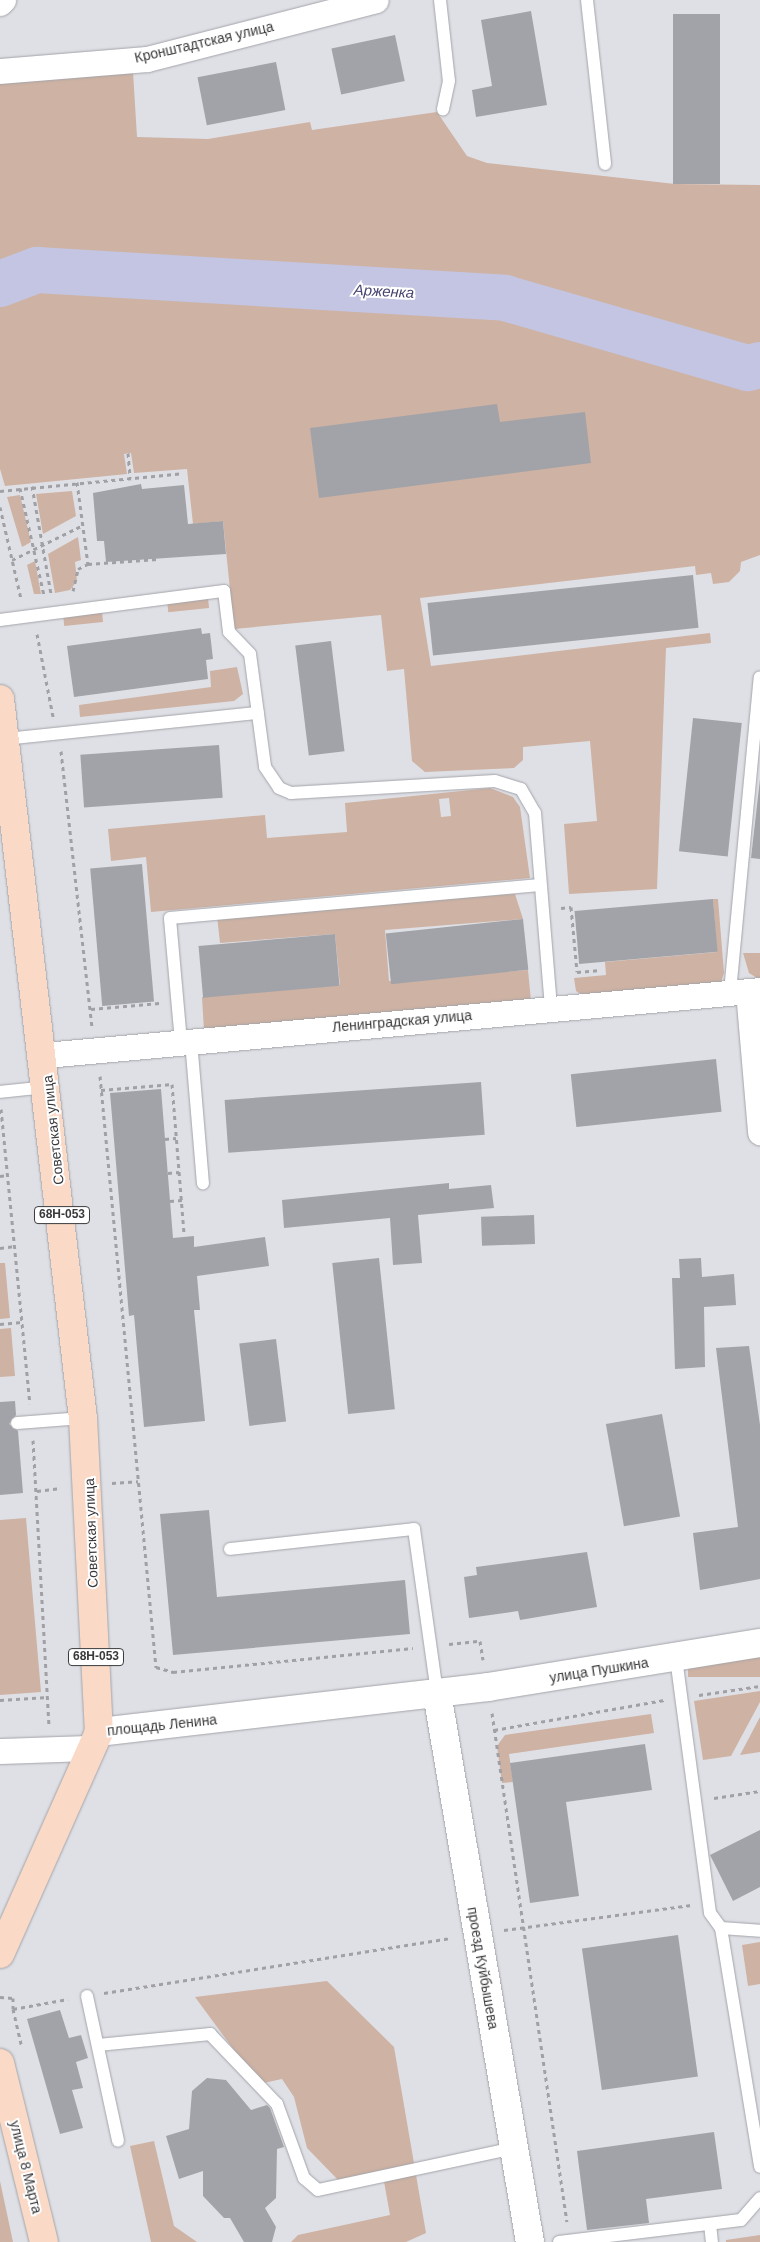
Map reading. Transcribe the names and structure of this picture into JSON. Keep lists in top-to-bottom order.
{
  "streets": {
    "main road": [
      "Советская улица",
      "68Н-053",
      "улица Пушкина",
      "площадь Ленина",
      "проезд Куйбышева",
      "улица 8 Марта"
    ],
    "street": ["Кронштадтская улица", "Ленинградская улица"]
  },
  "crossings": [
    ["Ленинградская улица", "Советская улица"],
    ["Советская улица", "площадь Ленина"],
    ["улица Пушкина", "площадь Ленина"],
    ["улица Пушкина", "проезд Куйбышева"],
    ["площадь Ленина", "проезд Куйбышева"]
  ],
  "water": ["Арженка"]
}
